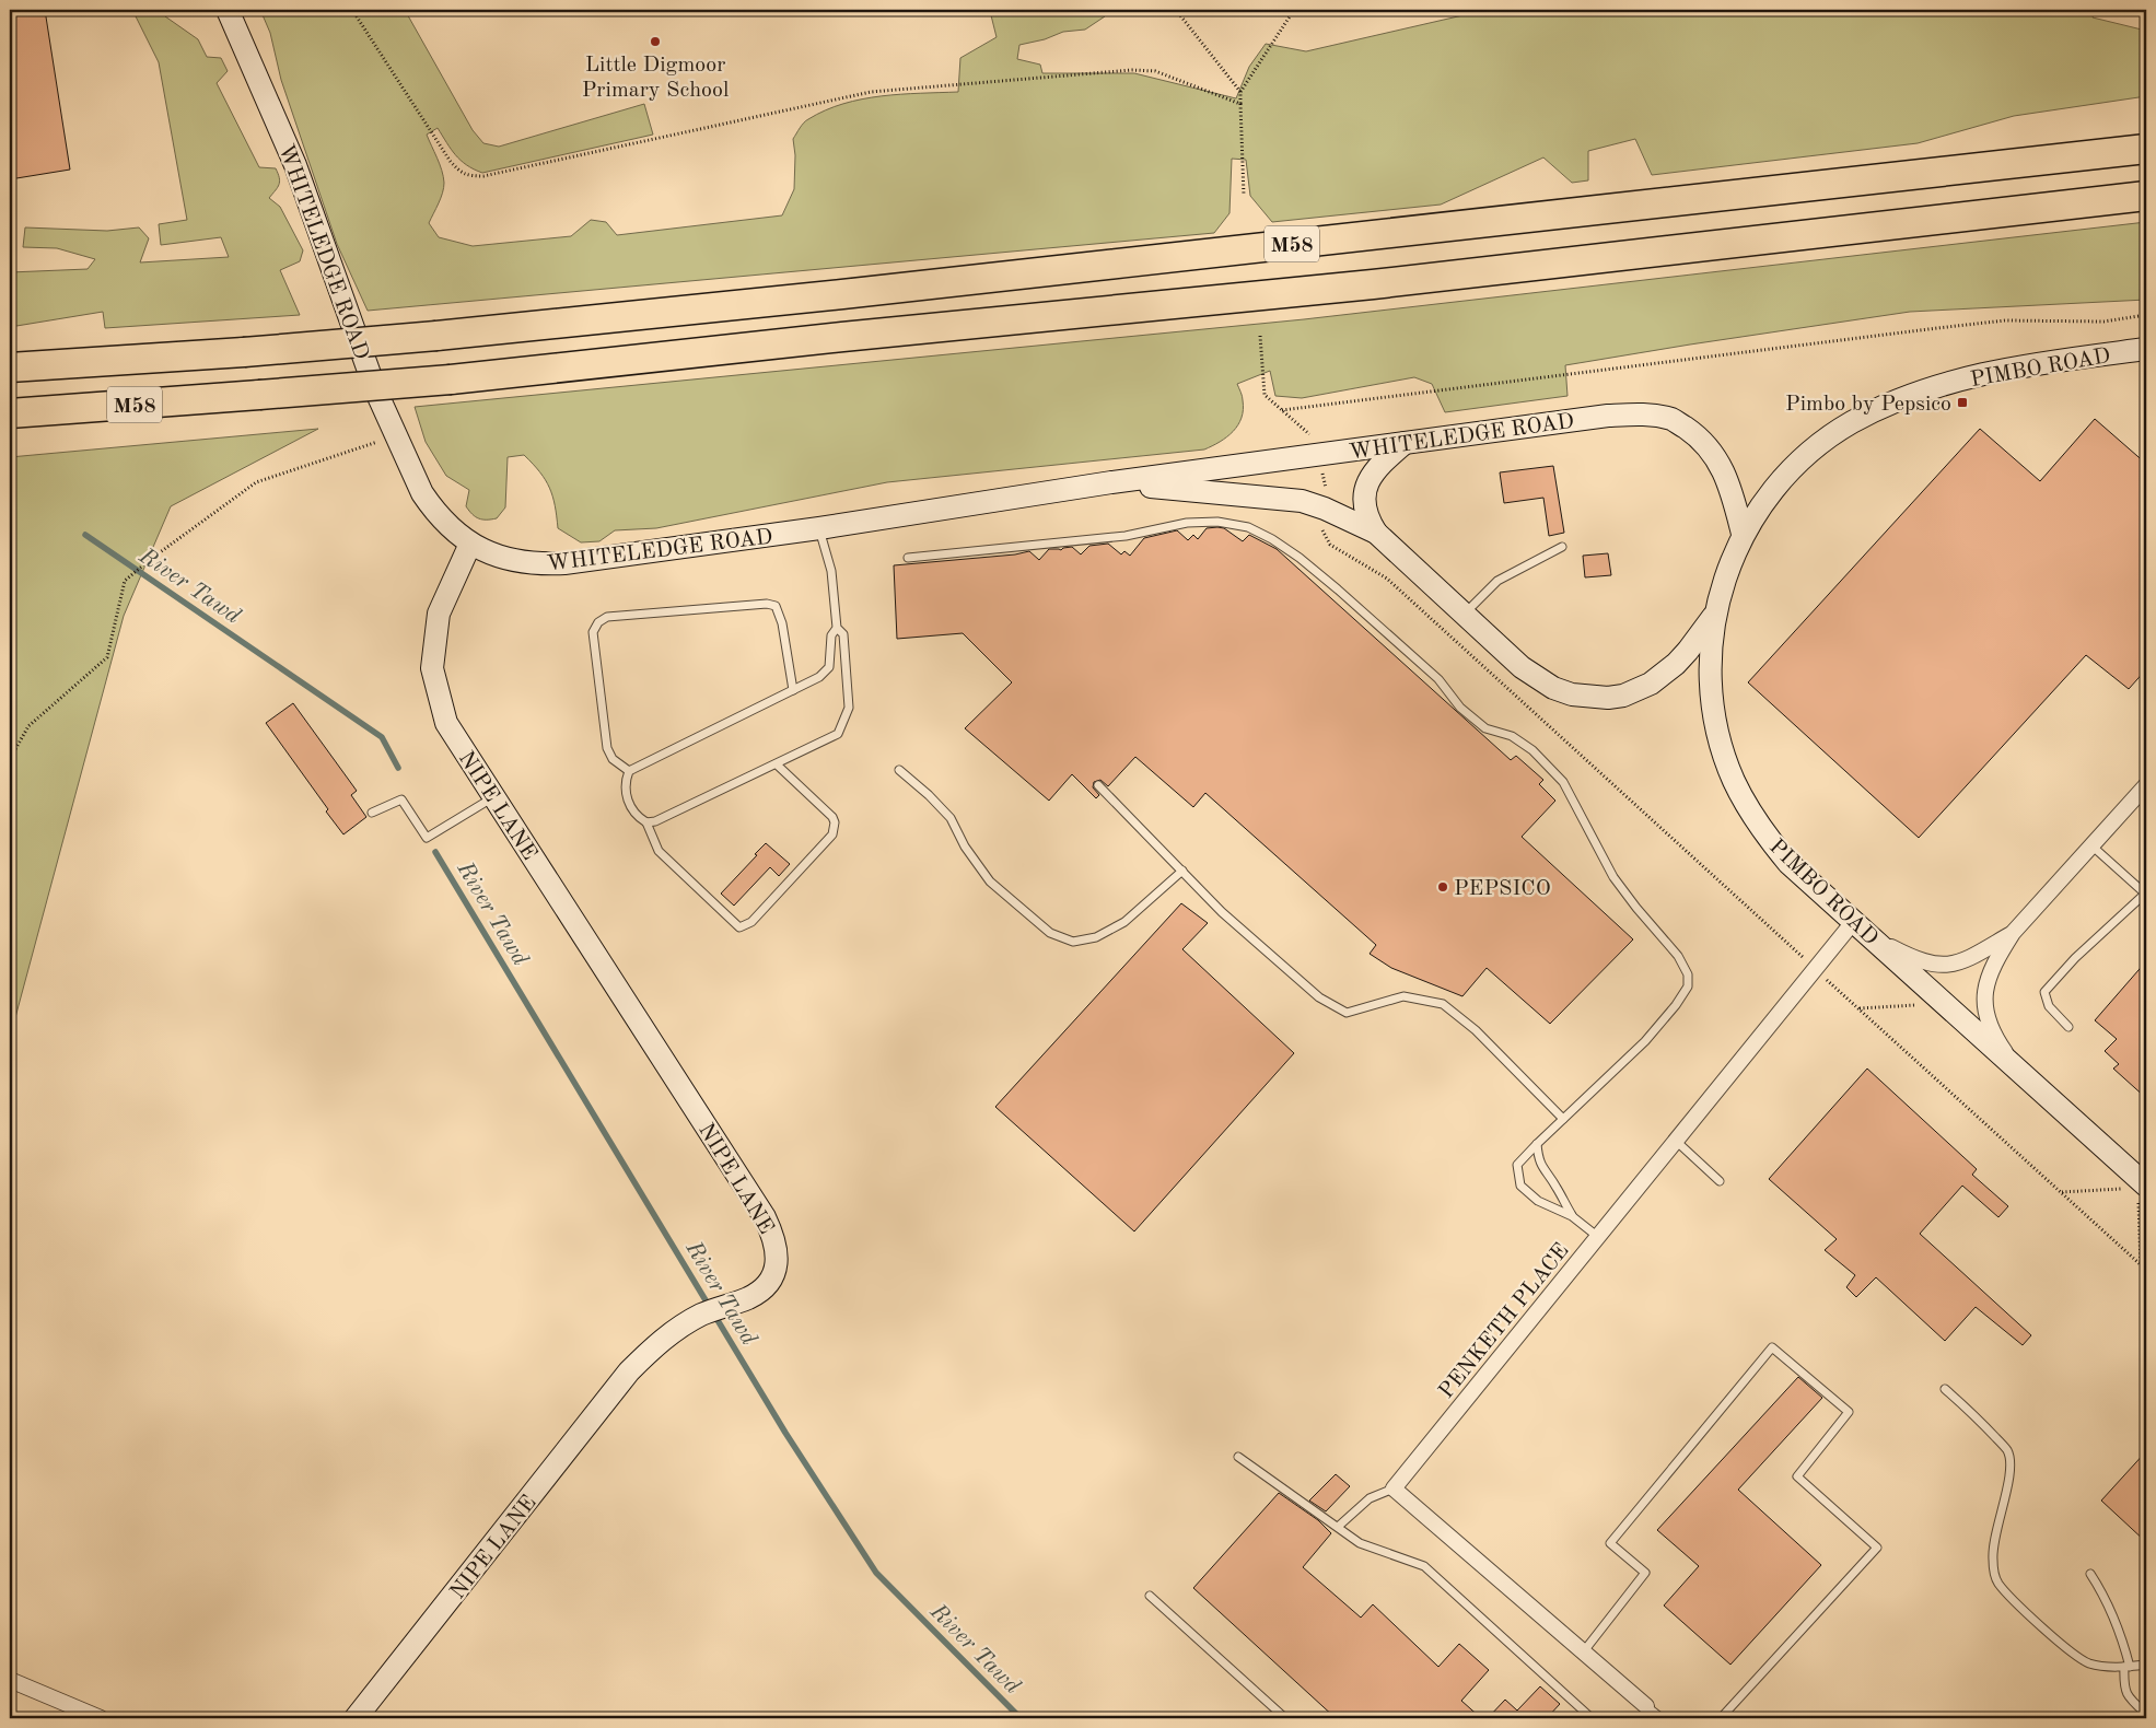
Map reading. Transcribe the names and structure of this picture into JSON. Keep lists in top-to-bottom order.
{
  "streets": {
    "highway": ["M58"],
    "street": [
      "WHITELEDGE ROAD",
      "PIMBO ROAD",
      "NIPE LANE",
      "PENKETH PLACE"
    ]
  },
  "crossings": [
    ["WHITELEDGE ROAD", "PIMBO ROAD"],
    ["WHITELEDGE ROAD", "NIPE LANE"],
    ["PIMBO ROAD", "PENKETH PLACE"]
  ],
  "water": ["River Tawd"],
  "places": {
    "other": ["Little Digmoor Primary School", "PEPSICO"],
    "transit": ["Pimbo by Pepsico"]
  }
}
